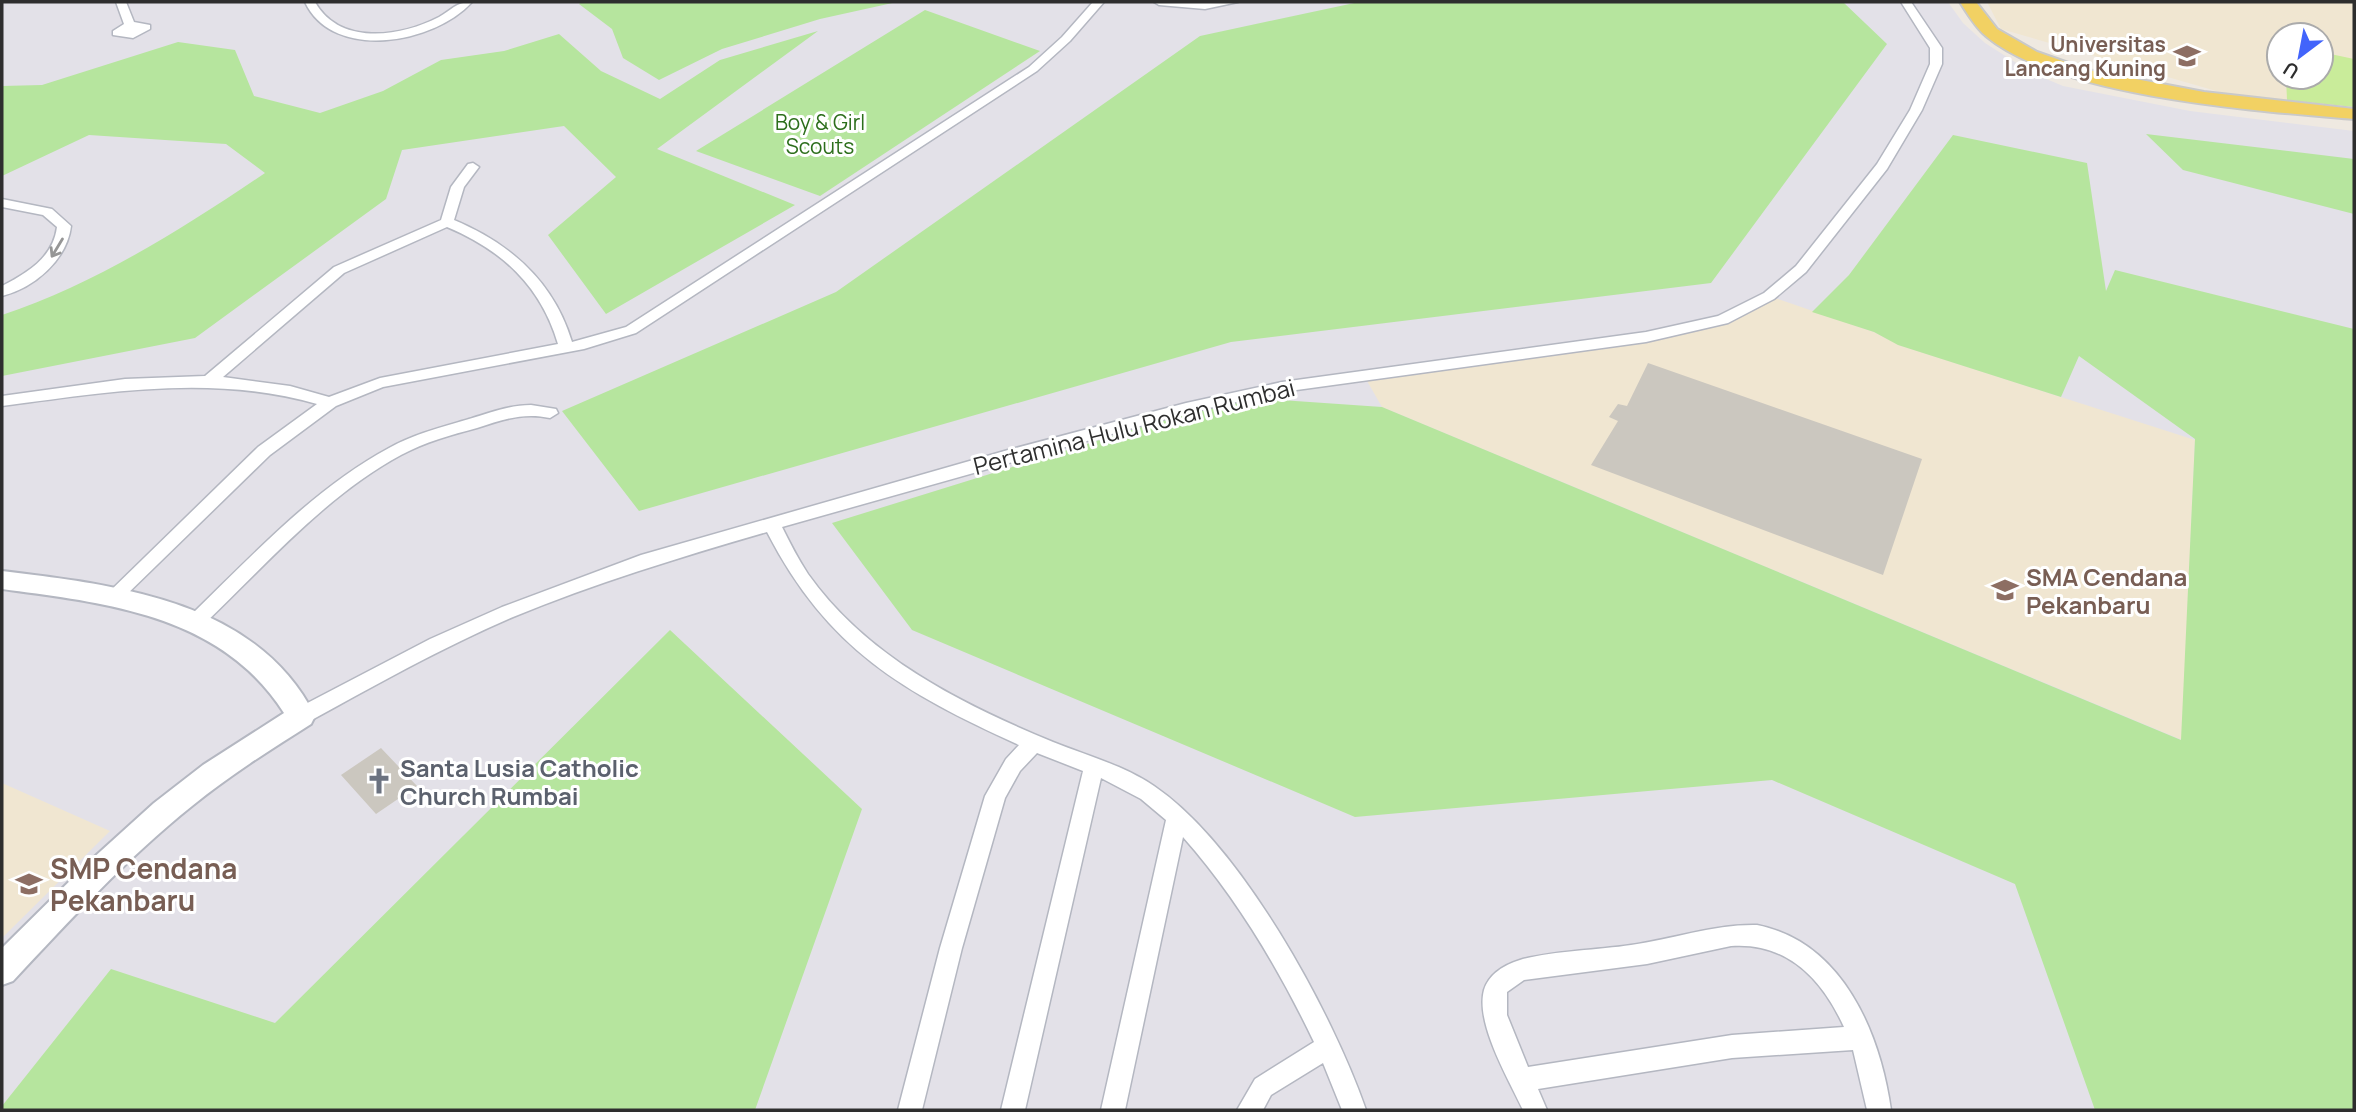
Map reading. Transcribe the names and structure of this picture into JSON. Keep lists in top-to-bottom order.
{
  "streets": {
    "street": ["Pertamina Hulu Rokan Rumbai"]
  },
  "parks": ["Boy & Girl Scouts"],
  "places": {
    "school or university": ["Universitas Lancang Kuning", "SMA Cendana Pekanbaru", "SMP Cendana Pekanbaru"],
    "church": ["Santa Lusia Catholic Church Rumbai"]
  },
  "north": "bottom left"
}
